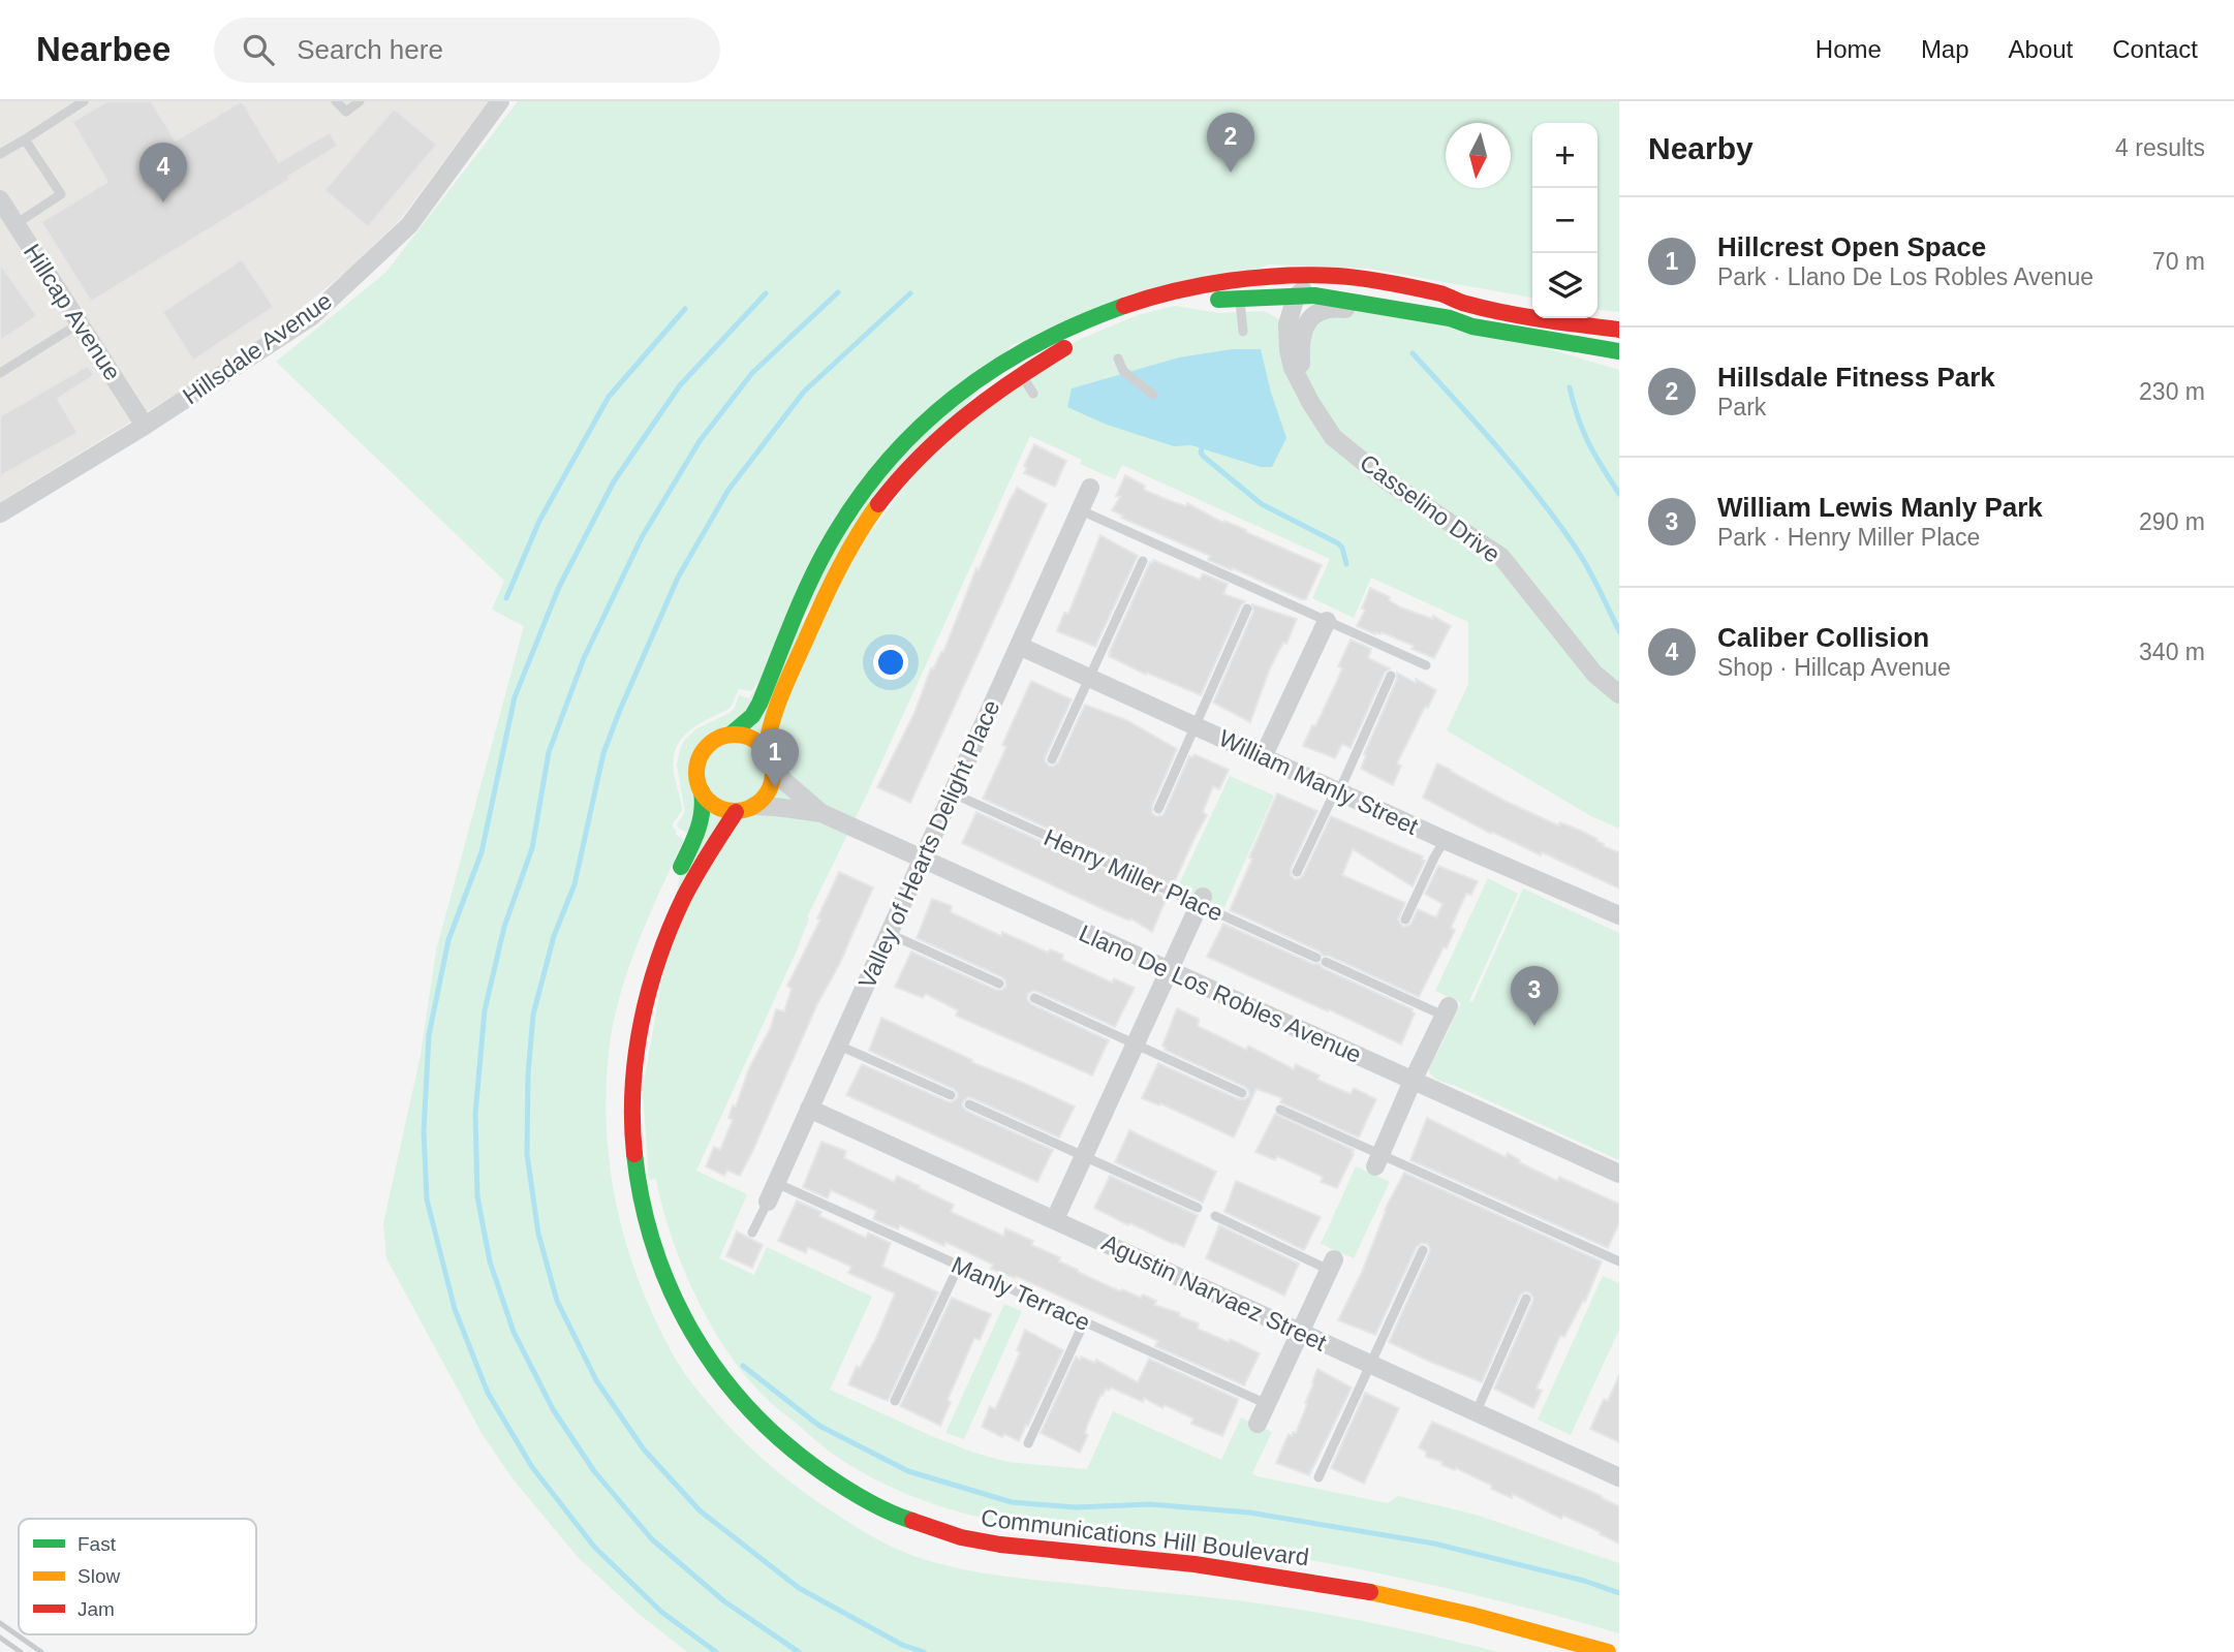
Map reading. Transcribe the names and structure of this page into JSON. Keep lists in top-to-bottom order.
{
  "streets": {
    "street": [
      "Hillcap Avenue",
      "Hillsdale Avenue",
      "Casselino Drive",
      "William Manly Street",
      "Valley of Hearts Delight Place",
      "Henry Miller Place",
      "Llano De Los Robles Avenue",
      "Agustin Narvaez Street",
      "Communications Hill Boulevard"
    ],
    "lane": ["Manly Terrace"]
  },
  "crossings": [
    ["Hillcap Avenue", "Hillsdale Avenue"],
    ["William Manly Street", "Valley of Hearts Delight Place"],
    ["Valley of Hearts Delight Place", "Henry Miller Place"],
    ["Valley of Hearts Delight Place", "Llano De Los Robles Avenue"],
    ["Valley of Hearts Delight Place", "Agustin Narvaez Street"],
    ["Valley of Hearts Delight Place", "Manly Terrace"],
    ["Henry Miller Place", "Llano De Los Robles Avenue"],
    ["Llano De Los Robles Avenue", "Communications Hill Boulevard"]
  ],
  "legend": ["Fast", "Slow", "Jam"],
  "north": "bottom",
  "page": {
    "header": "Nearbee",
    "search": "Search here",
    "nav": [
      "Home",
      "Map",
      "About",
      "Contact"
    ],
    "heading": ["Nearby", "4 results"],
    "pins": [
      "2",
      "4",
      "1",
      "3"
    ],
    "map_buttons": ["+", "−"],
    "list": [
      {
        "mark": "1",
        "name": "Hillcrest Open Space",
        "note": "Park · Llano De Los Robles Avenue",
        "value": "70 m"
      },
      {
        "mark": "2",
        "name": "Hillsdale Fitness Park",
        "note": "Park",
        "value": "230 m"
      },
      {
        "mark": "3",
        "name": "William Lewis Manly Park",
        "note": "Park · Henry Miller Place",
        "value": "290 m"
      },
      {
        "mark": "4",
        "name": "Caliber Collision",
        "note": "Shop · Hillcap Avenue",
        "value": "340 m"
      }
    ]
  }
}
